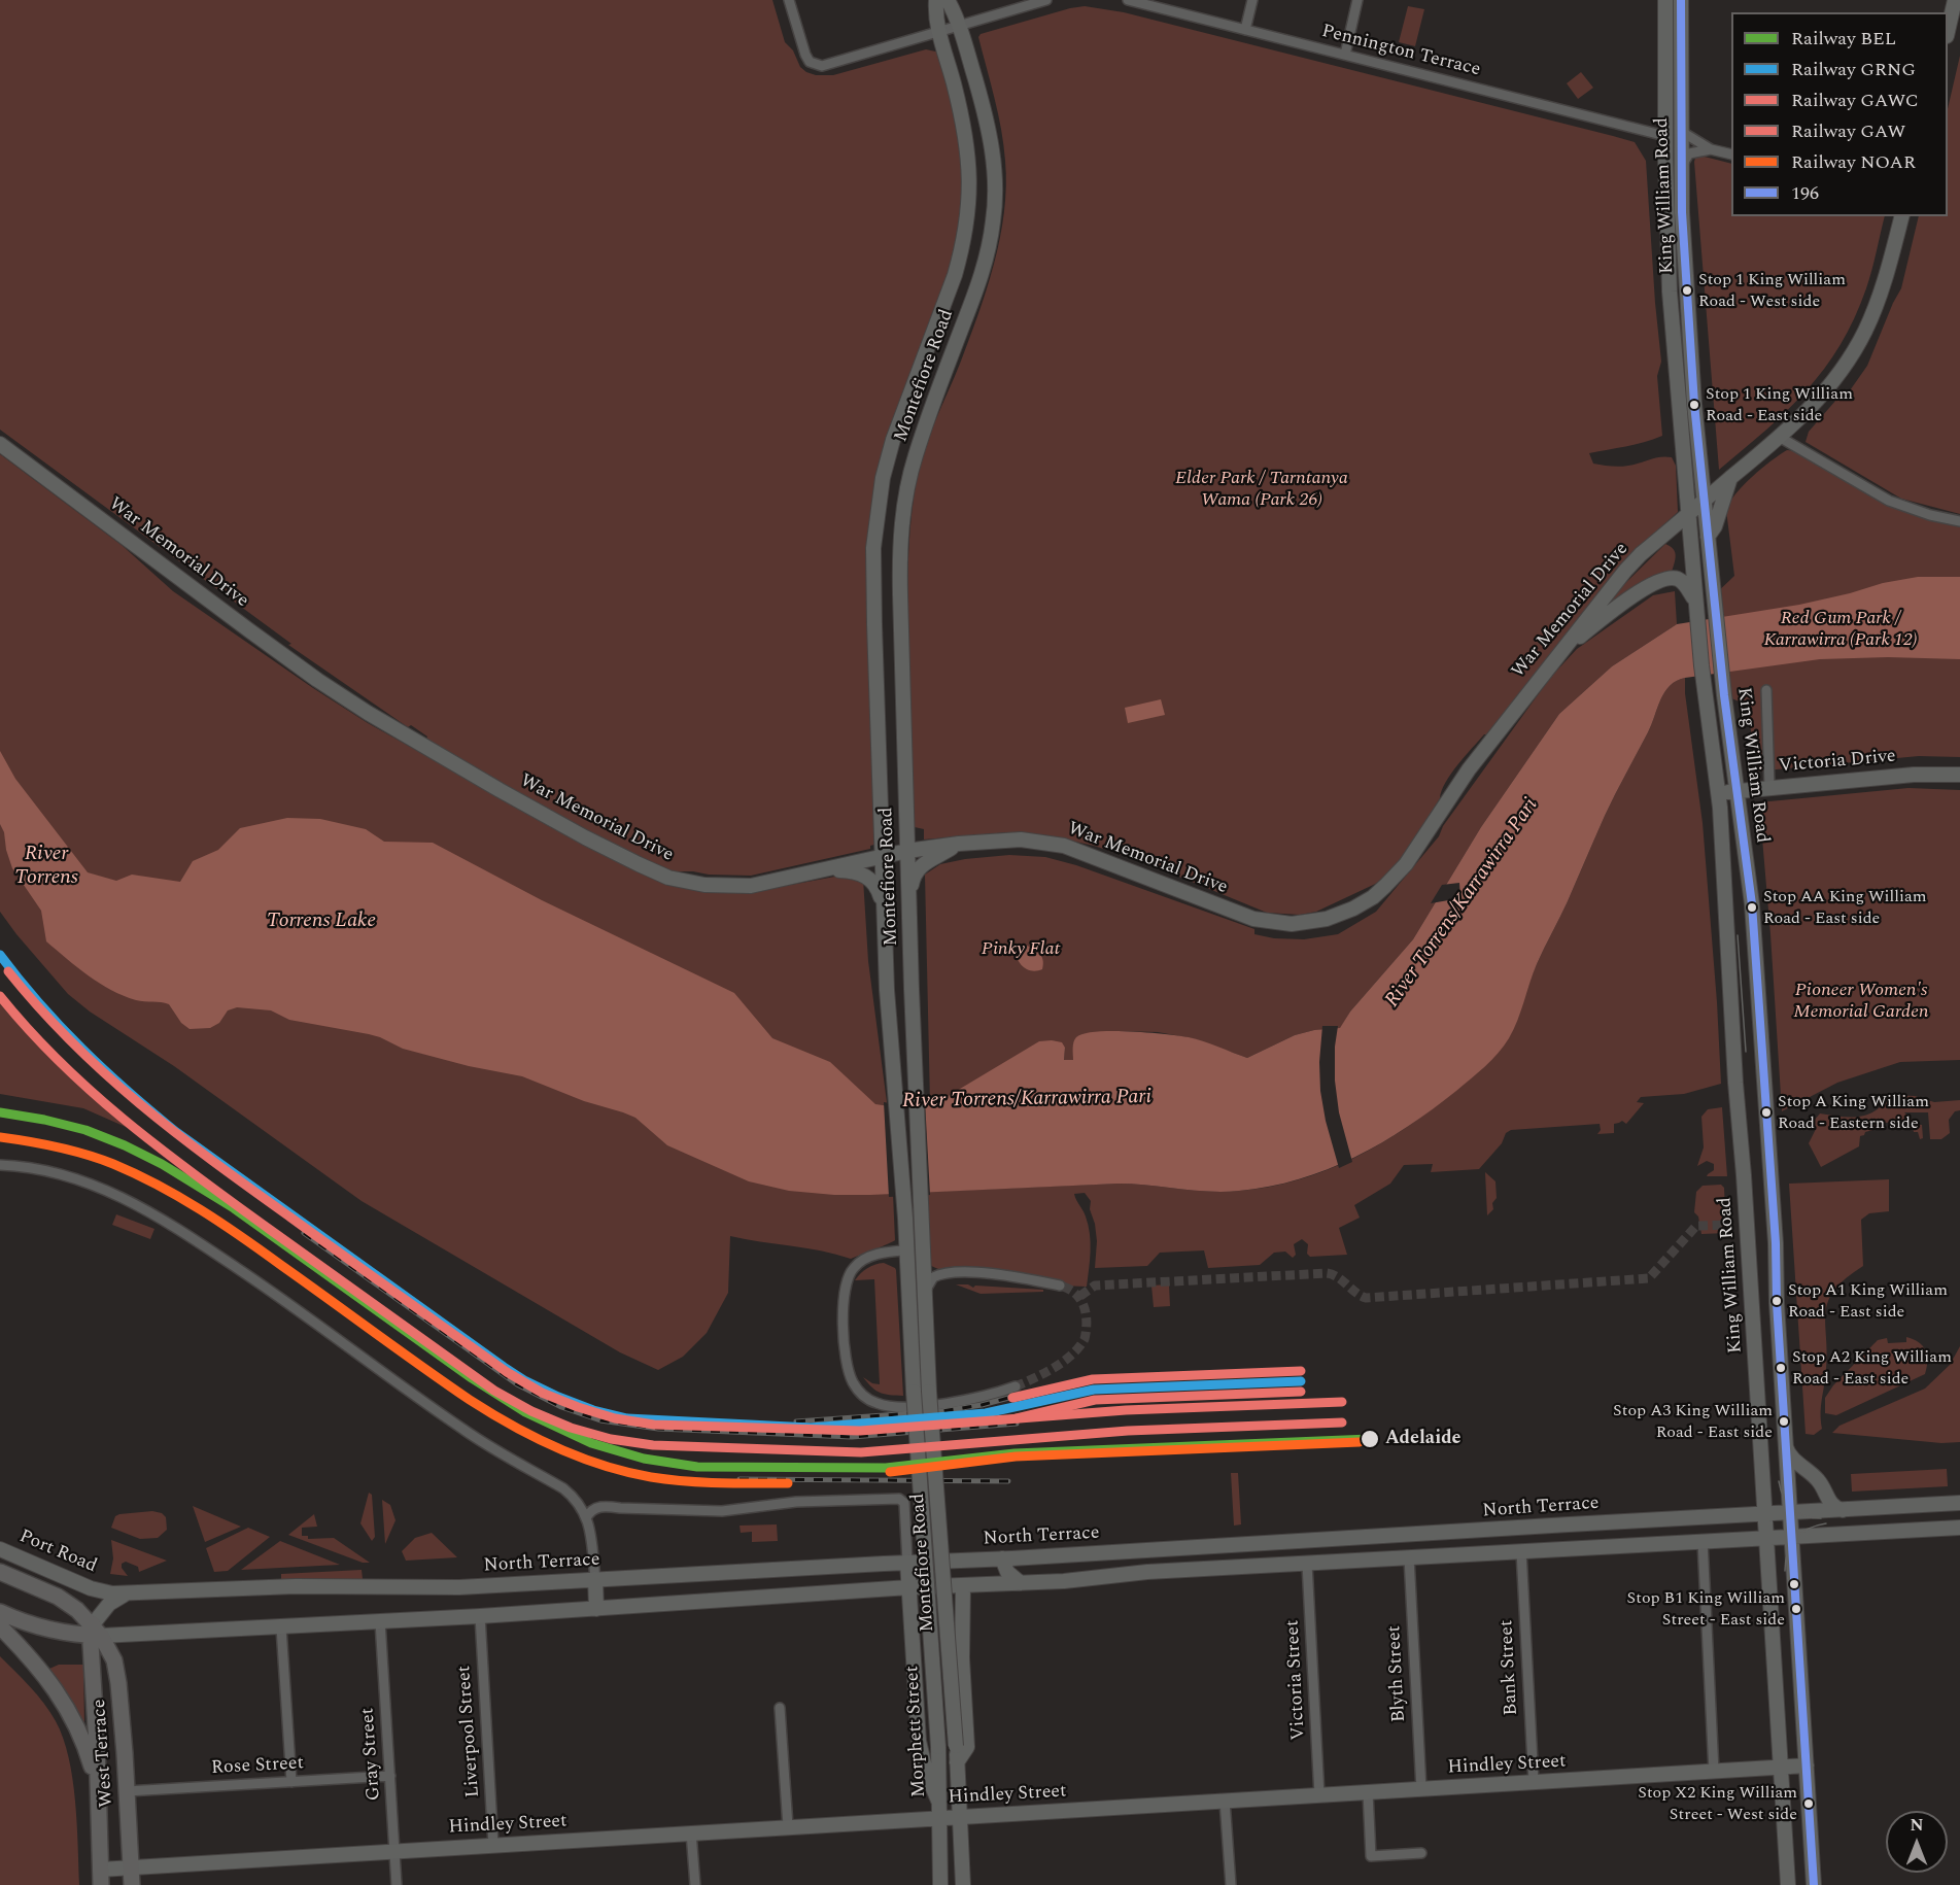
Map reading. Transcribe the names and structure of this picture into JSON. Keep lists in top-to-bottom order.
{
  "streets": {
    "main road": [
      "King William Road",
      "Montefiore Road",
      "War Memorial Drive",
      "Victoria Drive",
      "North Terrace",
      "Port Road",
      "Morphett Street",
      "West Terrace",
      "Hindley Street"
    ],
    "street": [
      "Pennington Terrace",
      "Bank Street",
      "Blyth Street",
      "Victoria Street",
      "Liverpool Street",
      "Gray Street",
      "Rose Street"
    ]
  },
  "crossings": [
    ["Pennington Terrace", "King William Road"],
    ["King William Road", "War Memorial Drive"],
    ["King William Road", "Victoria Drive"],
    ["King William Road", "North Terrace"],
    ["King William Road", "Hindley Street"],
    ["Montefiore Road", "War Memorial Drive"],
    ["Montefiore Road", "Morphett Street"],
    ["North Terrace", "Port Road"],
    ["North Terrace", "West Terrace"],
    ["Port Road", "West Terrace"],
    ["Bank Street", "Hindley Street"],
    ["Blyth Street", "Hindley Street"],
    ["Victoria Street", "Hindley Street"],
    ["Liverpool Street", "Hindley Street"],
    ["Morphett Street", "Hindley Street"],
    ["West Terrace", "Hindley Street"],
    ["West Terrace", "Rose Street"],
    ["Gray Street", "Hindley Street"],
    ["Gray Street", "Rose Street"]
  ],
  "water": ["River Torrens", "River Torrens/Karrawirra Pari", "Torrens Lake"],
  "parks": [
    "Elder Park / Tarntanya Wama (Park 26)",
    "Red Gum Park / Karrawirra (Park 12)",
    "Pinky Flat",
    "Pioneer Women's Memorial Garden"
  ],
  "places": [
    "Stop 1 King William Road - West side",
    "Stop 1 King William Road - East side",
    "Stop AA King William Road - East side",
    "Stop A King William Road - Eastern side",
    "Stop A1 King William Road - East side",
    "Stop A2 King William Road - East side",
    "Stop A3 King William Road - East side",
    "Adelaide",
    "Stop B1 King William Street - East side",
    "Stop X2 King William Street - West side"
  ],
  "lines": [
    "transit line 196",
    "rail line GRNG",
    "rail line GAW",
    "rail line GAWC",
    "rail line BEL",
    "rail line NOAR"
  ],
  "legend": [
    "Railway BEL",
    "Railway GRNG",
    "Railway GAWC",
    "Railway GAW",
    "Railway NOAR",
    "196"
  ],
  "north": "top"
}
